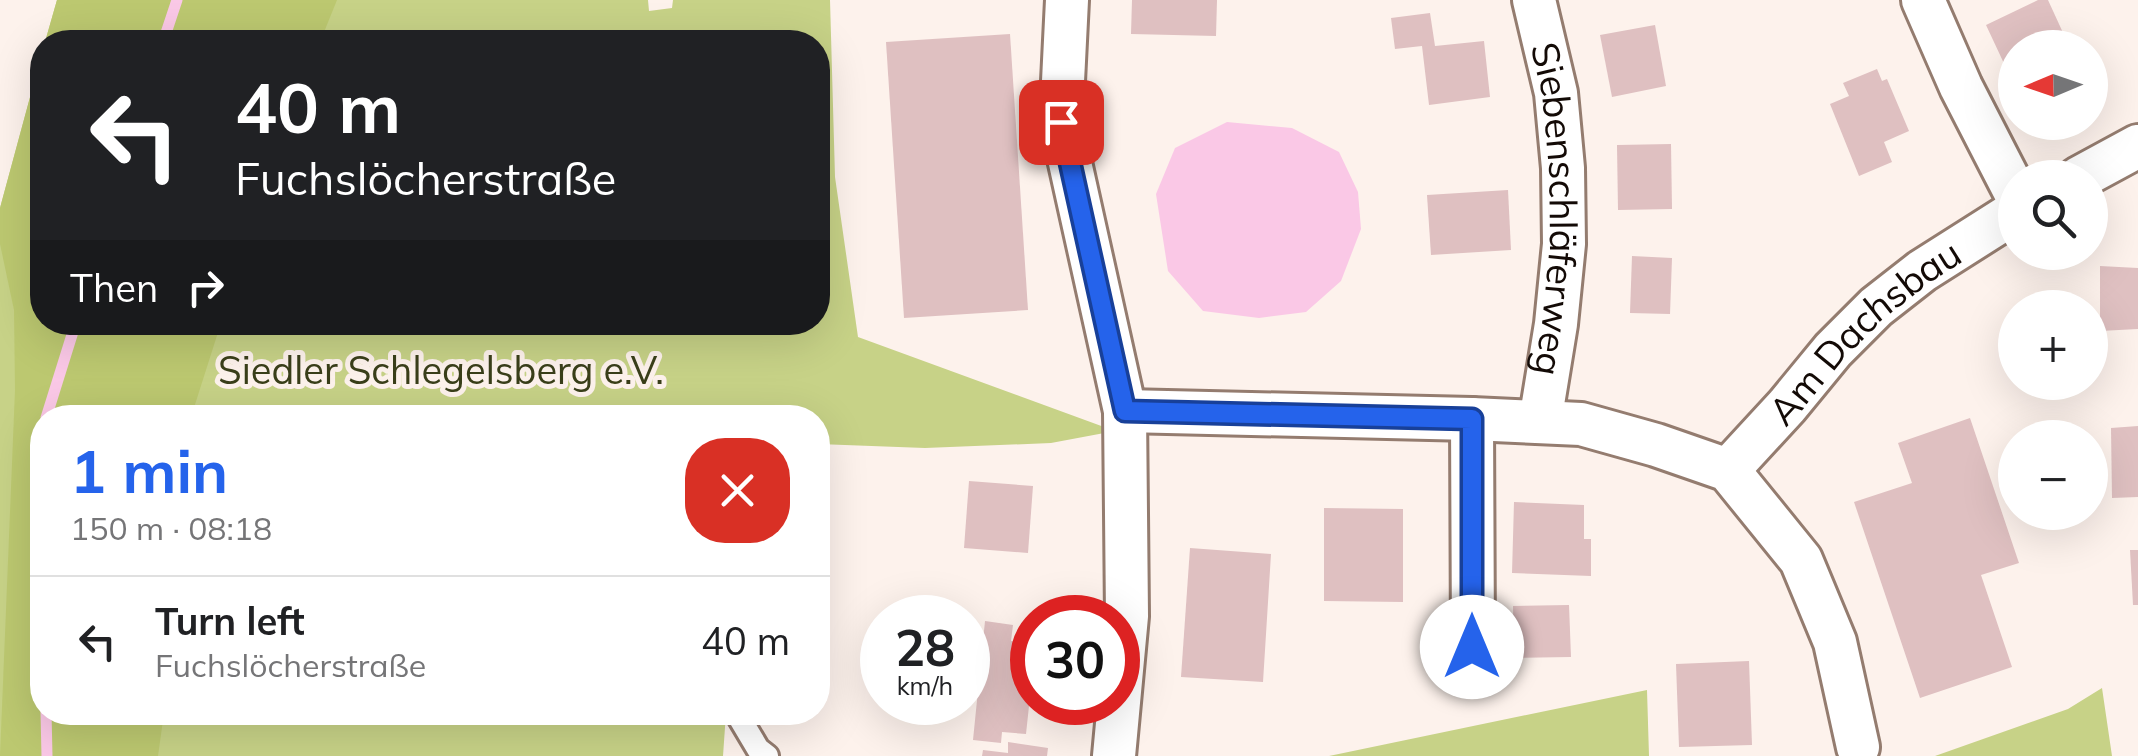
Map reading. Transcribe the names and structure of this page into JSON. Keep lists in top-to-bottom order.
{
  "streets": {
    "street": ["Siebenschläferweg", "Am Dachsbau"]
  },
  "parks": ["Siedler Schlegelsberg e.V."],
  "north": "left",
  "page": {
    "map_buttons": ["+", "−"],
    "turn": ["40 m", "Fuchslöcherstraße"],
    "then": "Then",
    "heading": ["1 min", "150 m · 08:18"],
    "list": [
      {
        "name": "Turn left",
        "note": "Fuchslöcherstraße",
        "value": "40 m"
      }
    ],
    "speed": "28 km/h",
    "limit": "30"
  }
}
